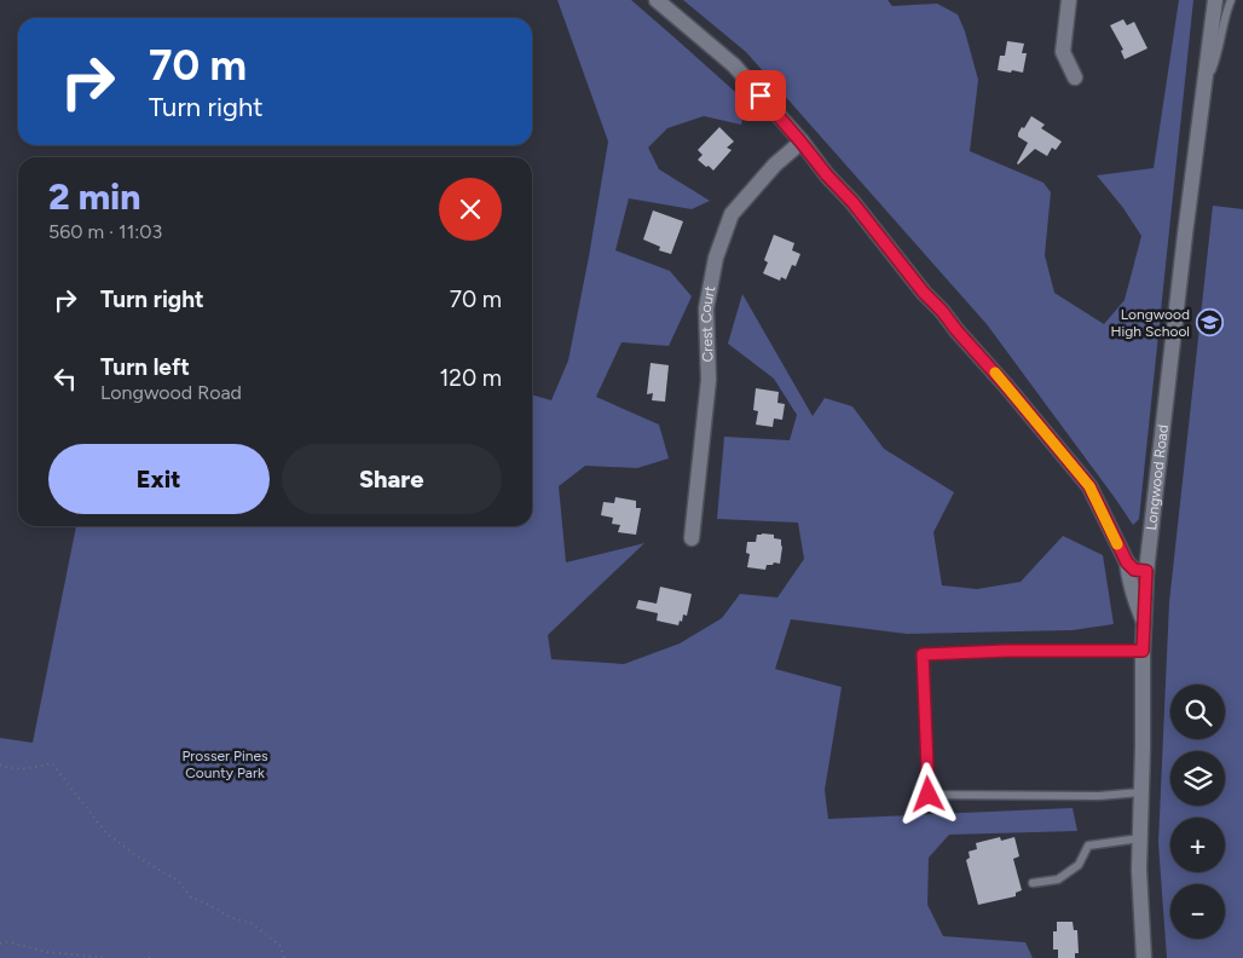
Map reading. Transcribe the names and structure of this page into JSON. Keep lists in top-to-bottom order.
{
  "streets": {
    "street": ["Crest Court", "Longwood Road"]
  },
  "parks": ["Prosser Pines County Park"],
  "places": {
    "school or university": ["Longwood High School"]
  },
  "page": {
    "turn": ["70 m", "Turn right"],
    "heading": ["2 min", "560 m · 11:03"],
    "list": [
      {
        "name": "Turn right",
        "value": "70 m"
      },
      {
        "name": "Turn left",
        "note": "Longwood Road",
        "value": "120 m"
      }
    ],
    "buttons": ["Exit", "Share"],
    "map_buttons": ["+", "−"]
  }
}
